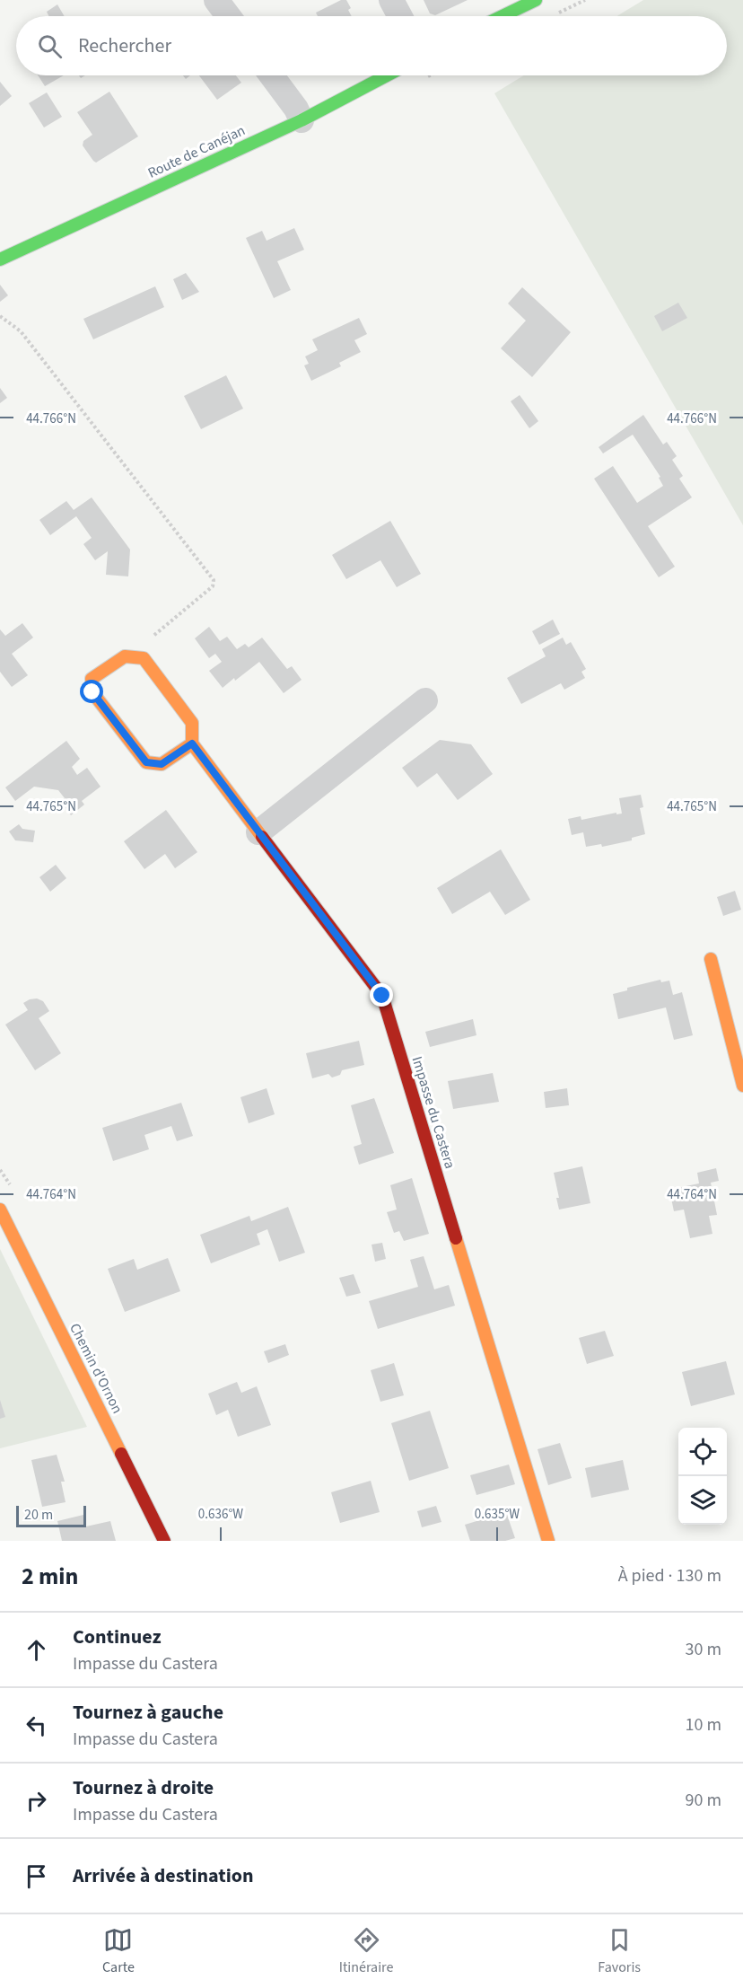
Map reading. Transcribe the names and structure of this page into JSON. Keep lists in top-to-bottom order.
{
  "streets": {
    "street": ["Route de Canéjan", "Impasse du Castera", "Chemin d'Ornon"]
  },
  "scale_bar": "20 m",
  "page": {
    "search": "Rechercher",
    "scale": "20 m",
    "heading": ["2 min", "À pied · 130 m"],
    "list": [
      ["Continuez", "Impasse du Castera", "30 m"],
      ["Tournez à gauche", "Impasse du Castera", "10 m"],
      ["Tournez à droite", "Impasse du Castera", "90 m"],
      "Arrivée à destination"
    ],
    "nav": ["Carte", "Itinéraire", "Favoris"]
  },
  "coordinates": [
    "44.766°N",
    "44.765°N",
    "44.764°N",
    "0.636°W",
    "0.635°W"
  ]
}
